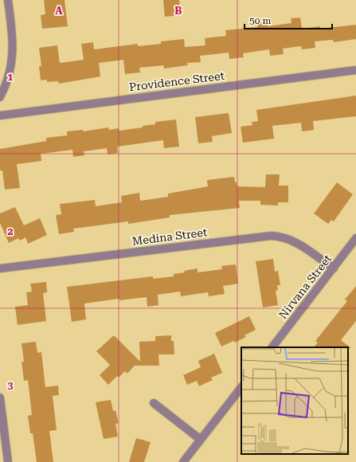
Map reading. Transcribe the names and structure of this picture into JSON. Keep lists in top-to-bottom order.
{
  "streets": {
    "street": ["Providence Street", "Medina Street", "Nirvana Street"]
  },
  "crossings": [
    ["Medina Street", "Nirvana Street"]
  ],
  "scale_bar": "50 m",
  "grid": {
    "columns": ["A", "B"],
    "rows": ["1", "2", "3"]
  }
}
